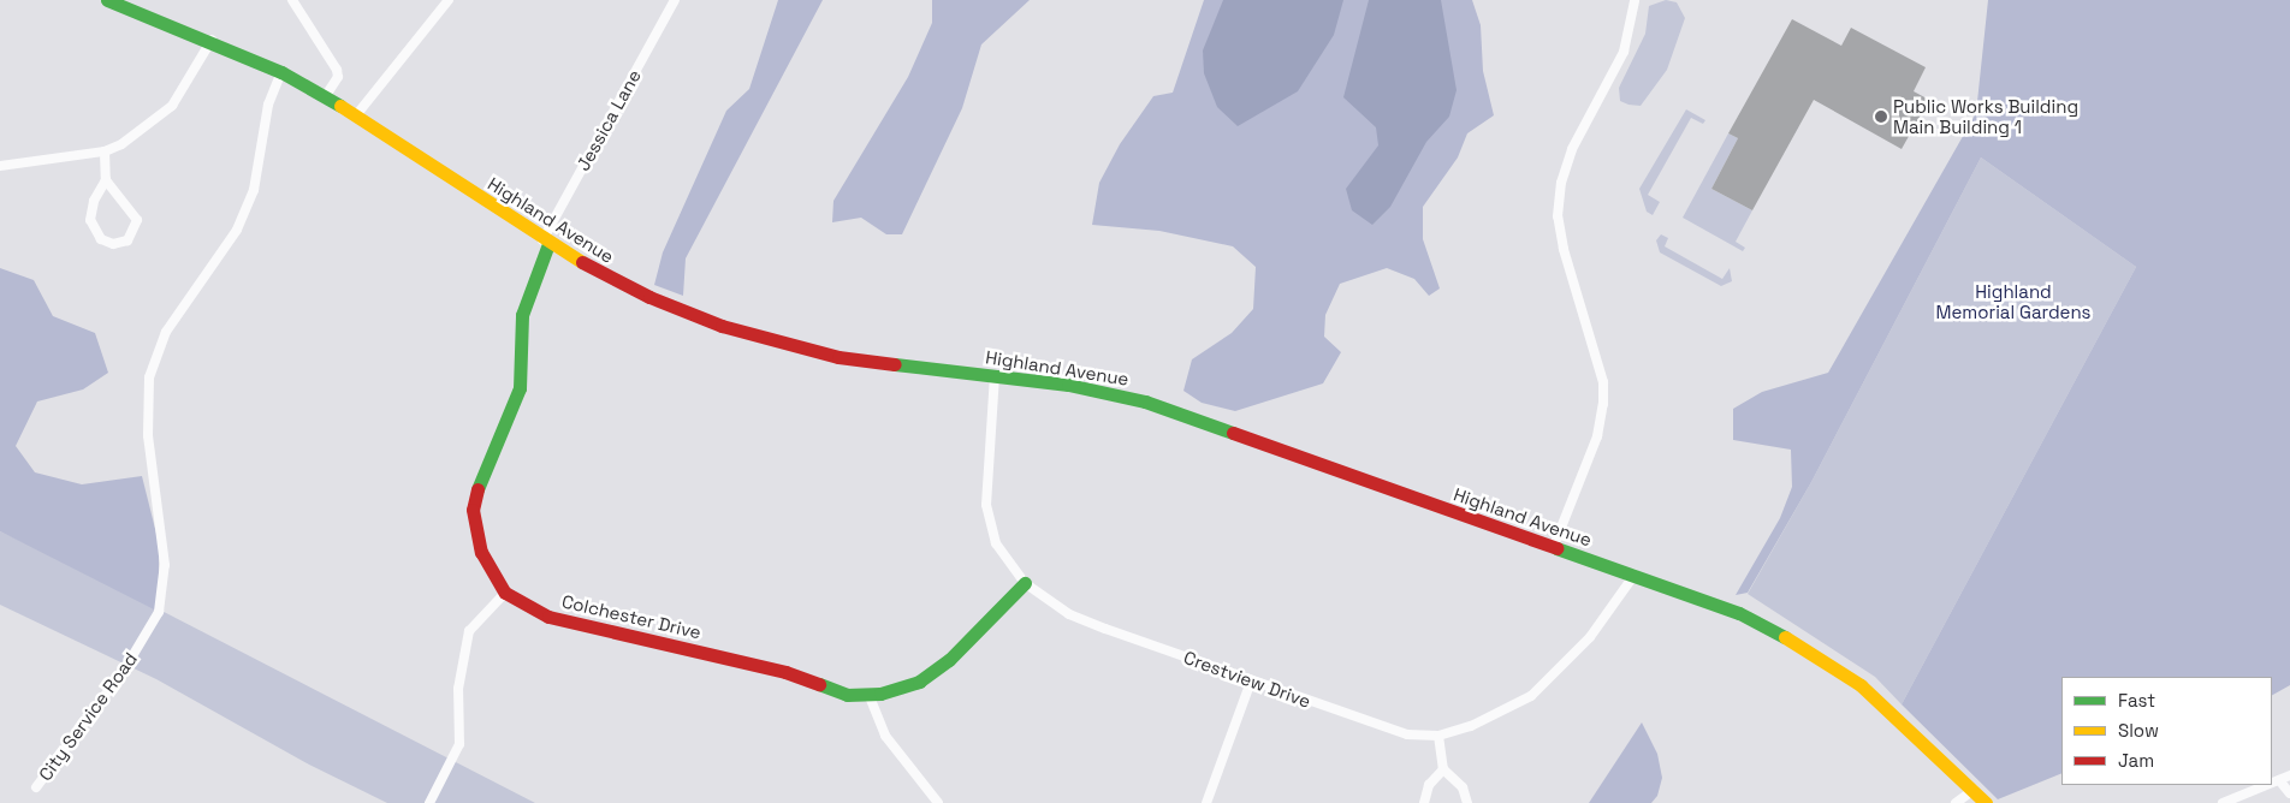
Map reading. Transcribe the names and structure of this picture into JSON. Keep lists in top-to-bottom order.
{
  "streets": {
    "street": [
      "Jessica Lane",
      "Highland Avenue",
      "Colchester Drive",
      "Crestview Drive",
      "City Service Road"
    ]
  },
  "crossings": [
    ["Jessica Lane", "Highland Avenue"],
    ["Highland Avenue", "Crestview Drive"],
    ["Highland Avenue", "City Service Road"],
    ["Colchester Drive", "Crestview Drive"]
  ],
  "parks": ["Highland Memorial Gardens"],
  "places": ["Public Works Building Main Building 1"],
  "legend": ["Fast", "Slow", "Jam"]
}
